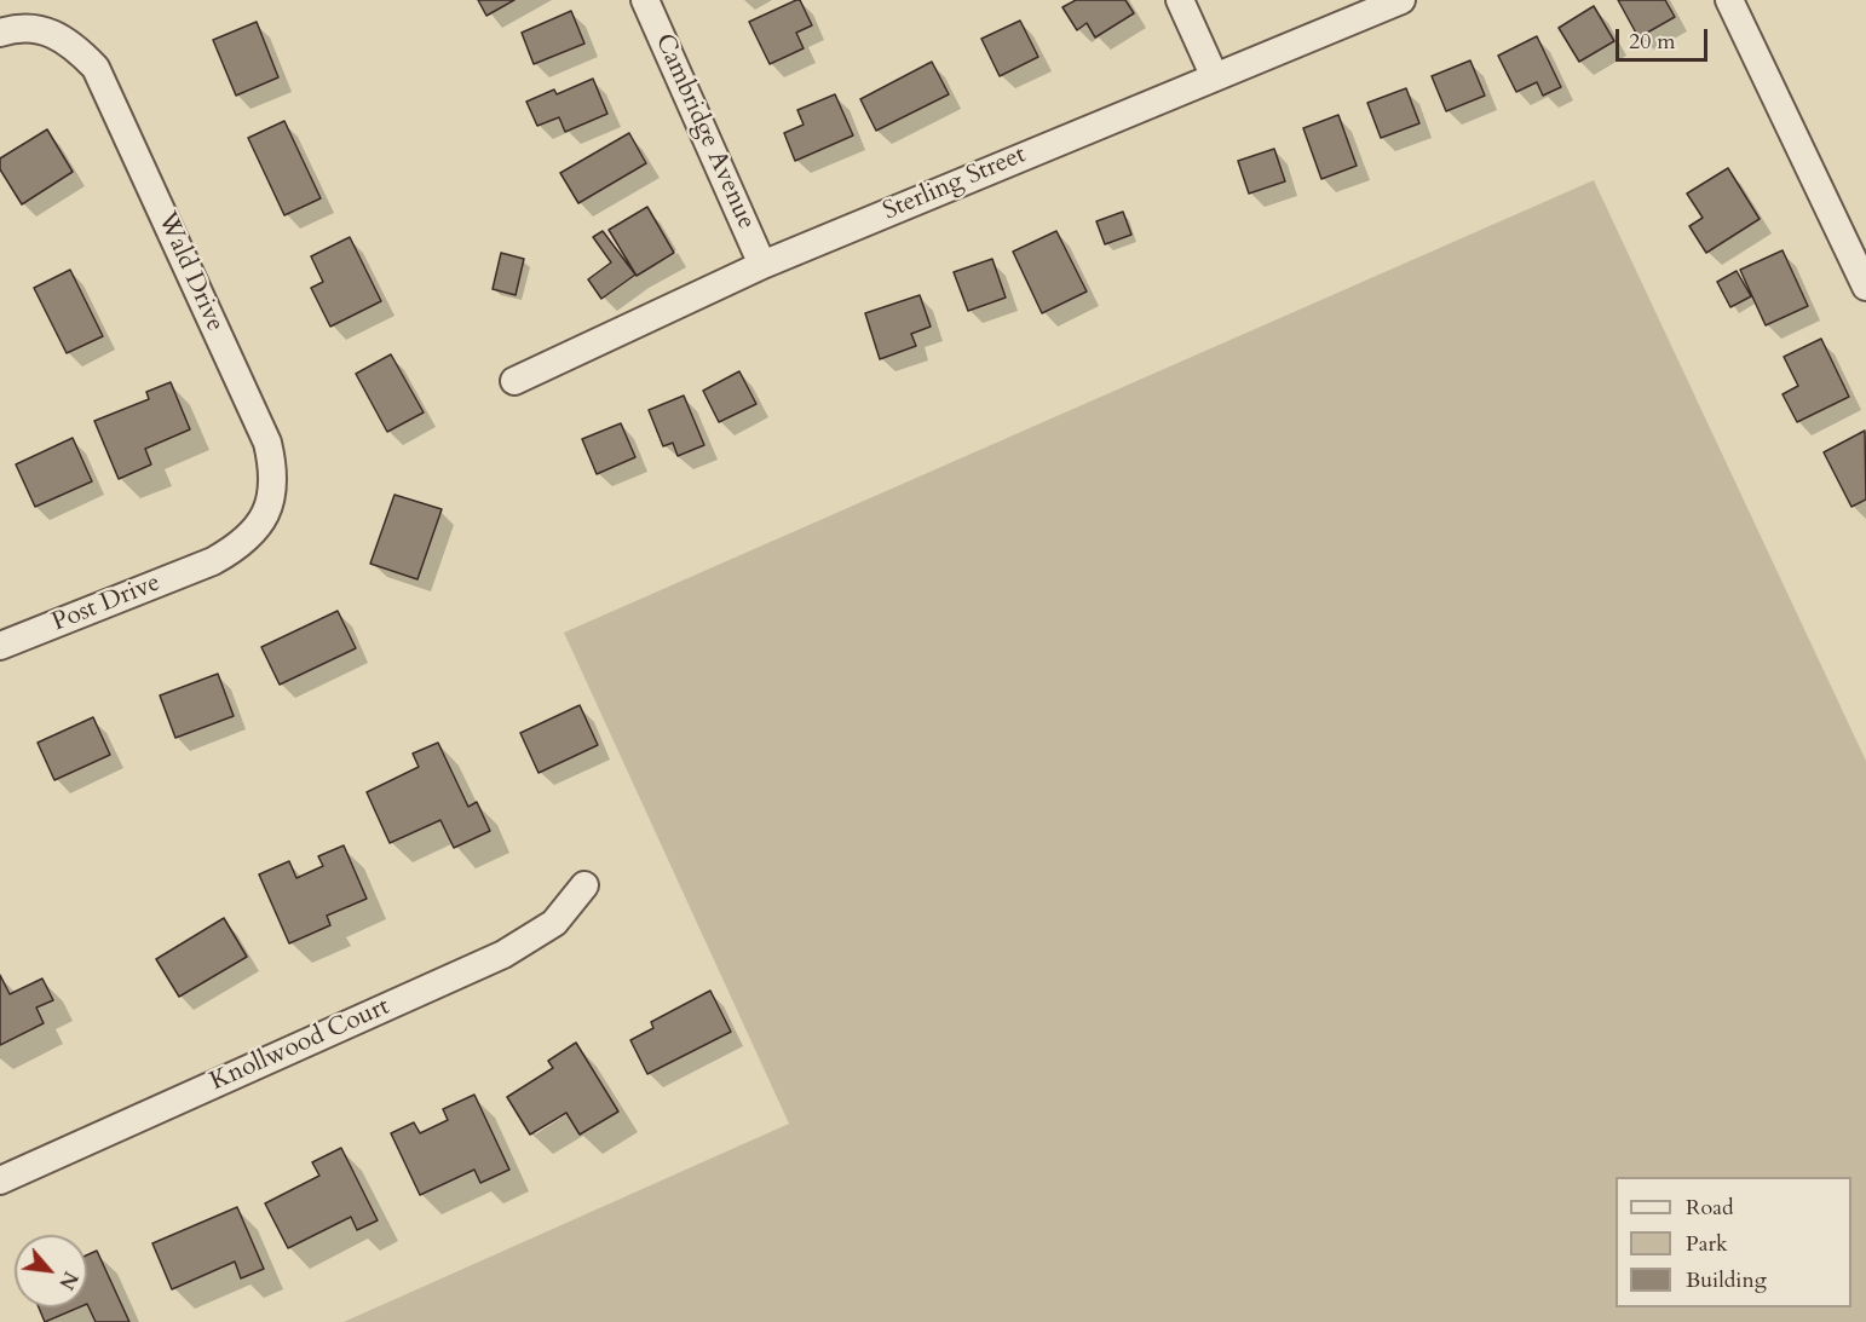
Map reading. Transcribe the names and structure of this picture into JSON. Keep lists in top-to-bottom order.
{
  "streets": {
    "street": [
      "Cambridge Avenue",
      "Sterling Street",
      "Wald Drive",
      "Post Drive",
      "Knollwood Court"
    ]
  },
  "crossings": [
    ["Cambridge Avenue", "Sterling Street"],
    ["Wald Drive", "Post Drive"]
  ],
  "legend": ["Road", "Park", "Building"],
  "scale_bar": "20 m",
  "north": "bottom right"
}
